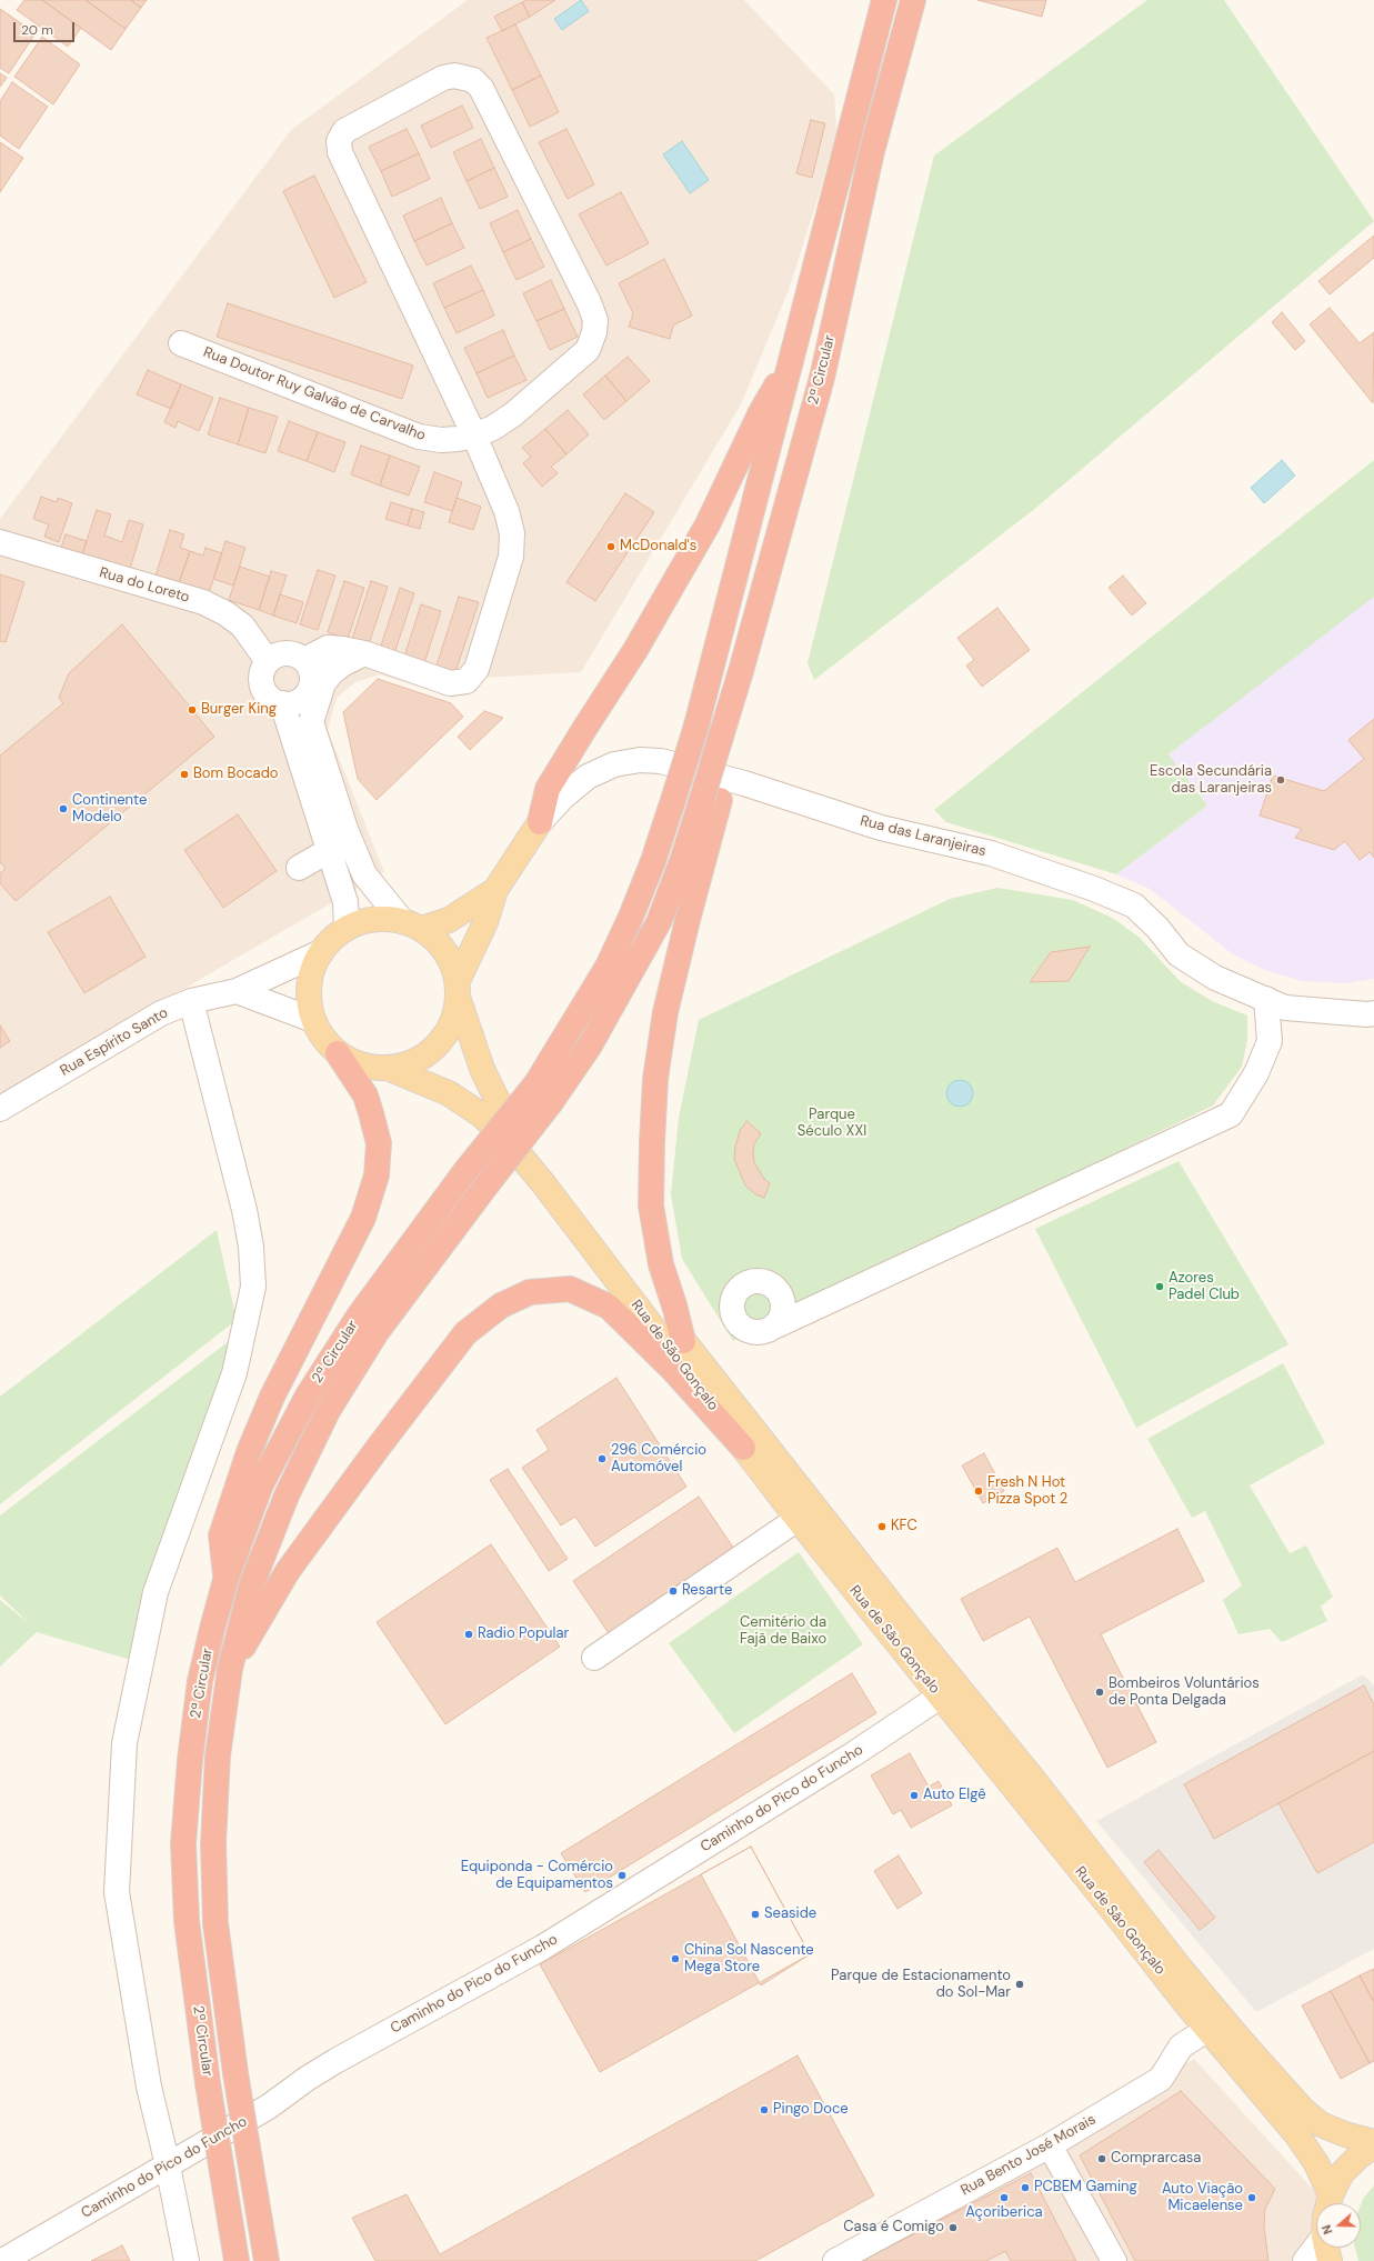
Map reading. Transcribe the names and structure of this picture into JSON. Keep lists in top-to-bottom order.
{
  "streets": {
    "highway": ["2ª Circular"],
    "main road": ["Rua das Laranjeiras", "Rua de São Gonçalo"],
    "street": [
      "Rua Doutor Ruy Galvão de Carvalho",
      "Rua do Loreto",
      "Rua Espírito Santo",
      "Caminho do Pico do Funcho",
      "Rua Bento José Morais"
    ]
  },
  "crossings": [
    ["Rua das Laranjeiras", "Rua Espírito Santo"],
    ["Rua das Laranjeiras", "Rua de São Gonçalo"],
    ["Rua Espírito Santo", "Rua de São Gonçalo"],
    ["Rua de São Gonçalo", "Caminho do Pico do Funcho"],
    ["Rua de São Gonçalo", "Rua Bento José Morais"]
  ],
  "parks": ["Parque Século XXI", "Cemitério da Fajã de Baixo"],
  "places": [
    "McDonald's",
    "Burger King",
    "Bom Bocado",
    "Escola Secundária das Laranjeiras",
    "Continente Modelo",
    "Azores Padel Club",
    "296 Comércio Automóvel",
    "Fresh N Hot Pizza Spot 2",
    "KFC",
    "Resarte",
    "Radio Popular",
    "Bombeiros Voluntários de Ponta Delgada",
    "Auto Elgê",
    "Equiponda - Comércio de Equipamentos",
    "Seaside",
    "China Sol Nascente Mega Store",
    "Parque de Estacionamento do Sol-Mar",
    "Pingo Doce",
    "Comprarcasa",
    "PCBEM Gaming",
    "Açoriberica",
    "Auto Viação Micaelense",
    "Casa é Comigo"
  ],
  "scale_bar": "20 m",
  "north": "left"
}
